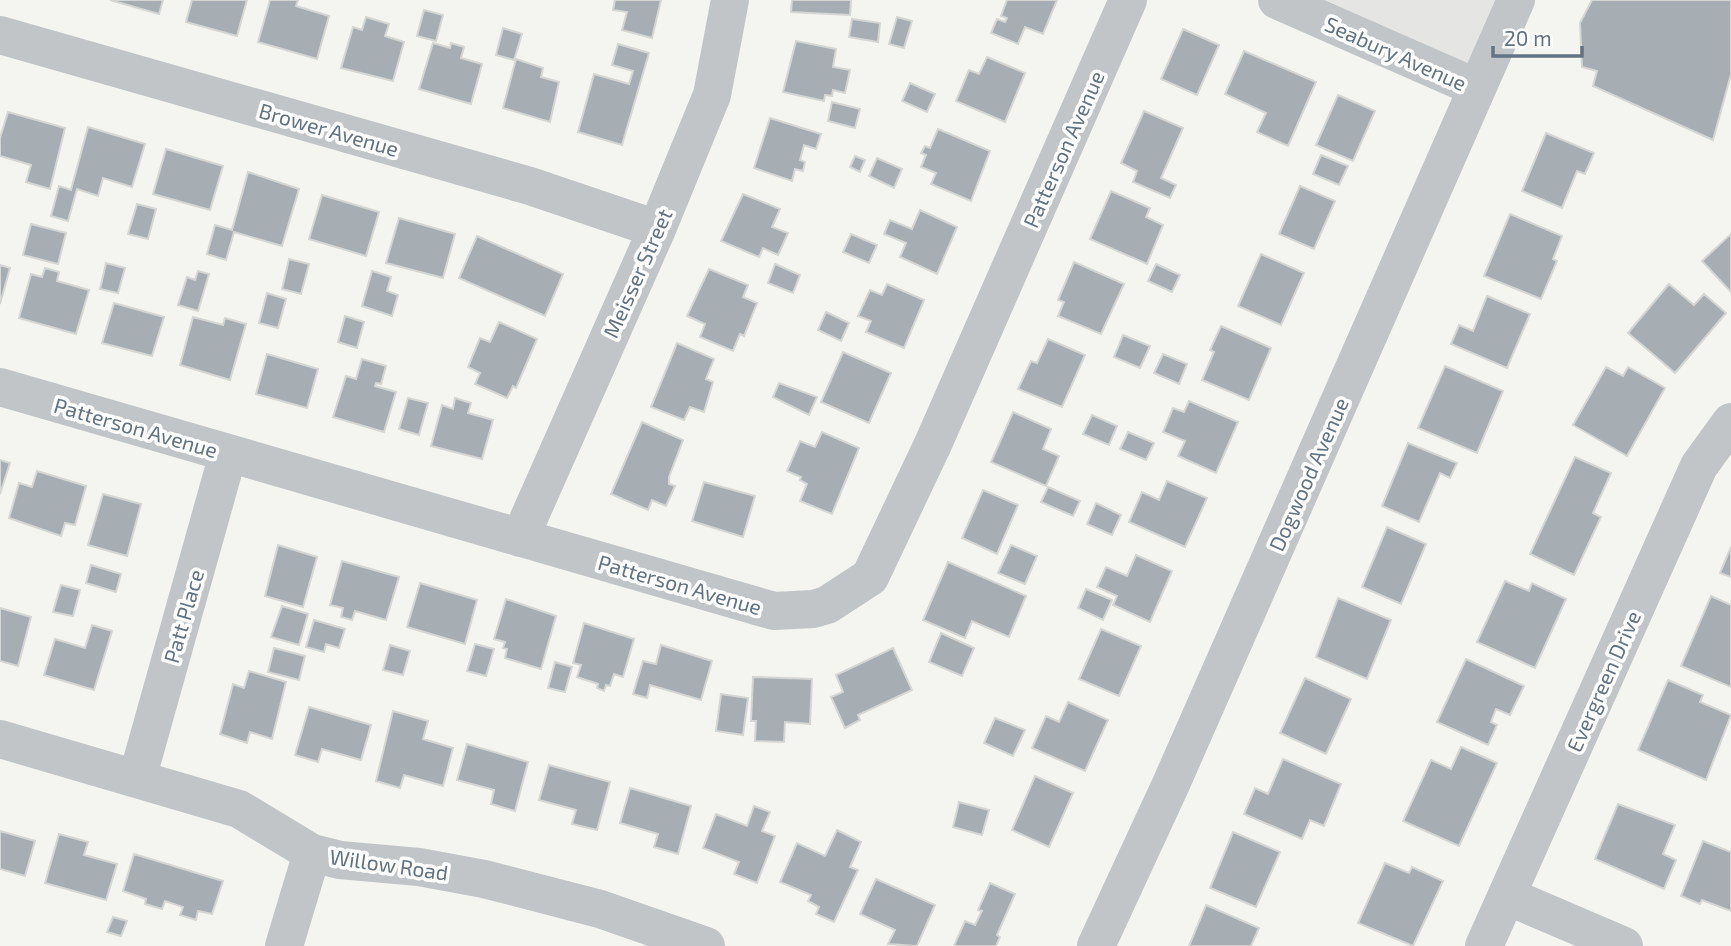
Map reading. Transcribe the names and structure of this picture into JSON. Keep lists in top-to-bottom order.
{
  "streets": {
    "street": [
      "Seabury Avenue",
      "Brower Avenue",
      "Patterson Avenue",
      "Meisser Street",
      "Dogwood Avenue",
      "Patt Place",
      "Evergreen Drive",
      "Willow Road"
    ]
  },
  "crossings": [
    ["Seabury Avenue", "Dogwood Avenue"],
    ["Brower Avenue", "Meisser Street"],
    ["Patterson Avenue", "Meisser Street"],
    ["Patterson Avenue", "Patt Place"],
    ["Patt Place", "Willow Road"]
  ],
  "scale_bar": "20 m"
}
